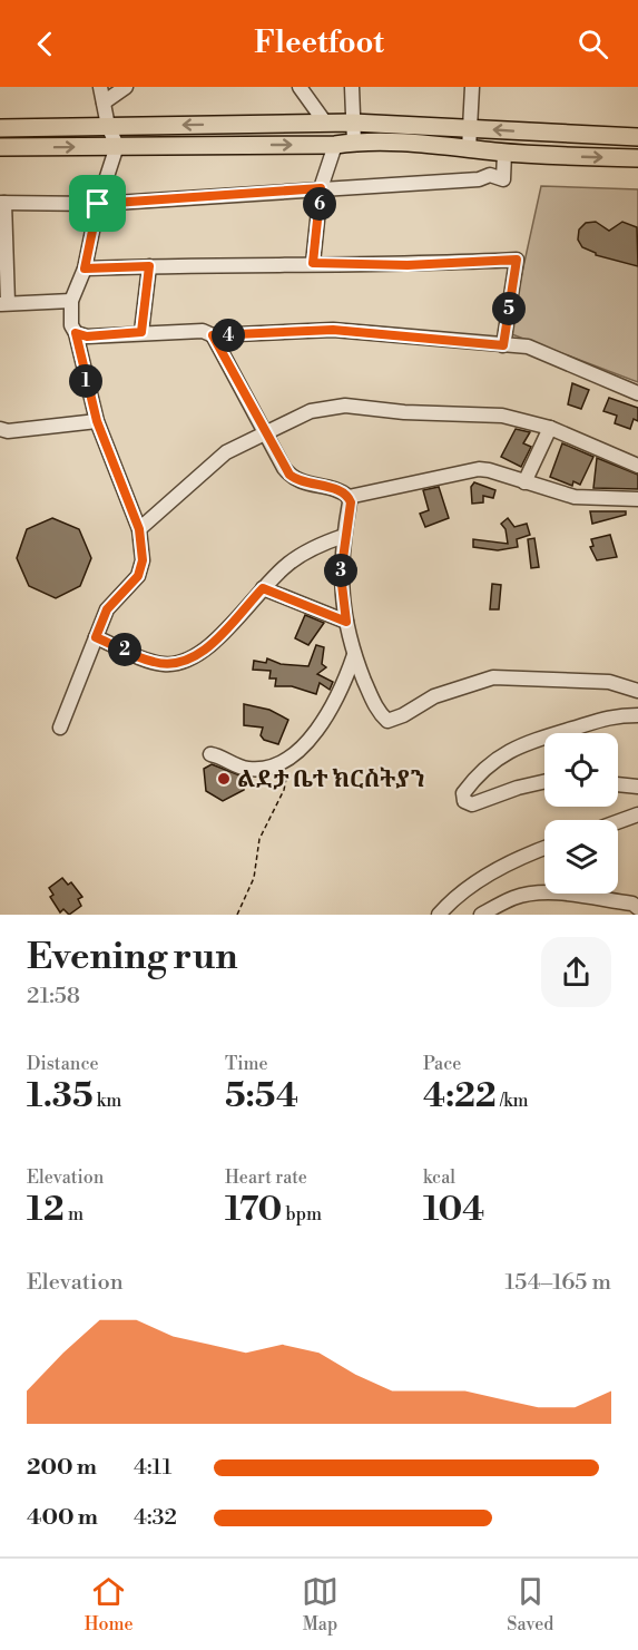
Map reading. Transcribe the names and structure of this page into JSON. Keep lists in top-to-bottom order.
{
  "places": ["ልደታ ቤተ ክርስትያን"],
  "page": {
    "header": "Fleetfoot",
    "pins": [
      "6",
      "5",
      "4",
      "1",
      "3",
      "2"
    ],
    "heading": ["Evening run", "21:58"],
    "stats": [
      ["Distance", "1.35 km"],
      ["Time", "5:54"],
      ["Pace", "4:22 /km"],
      ["Elevation", "12 m"],
      ["Heart rate", "170 bpm"],
      ["kcal", "104"]
    ],
    "chart": ["Elevation", "154–165 m"],
    "list": [
      {
        "name": "200 m",
        "note": "4:11"
      },
      {
        "name": "400 m",
        "note": "4:32"
      }
    ],
    "tabs": ["Home", "Map", "Saved"]
  }
}
